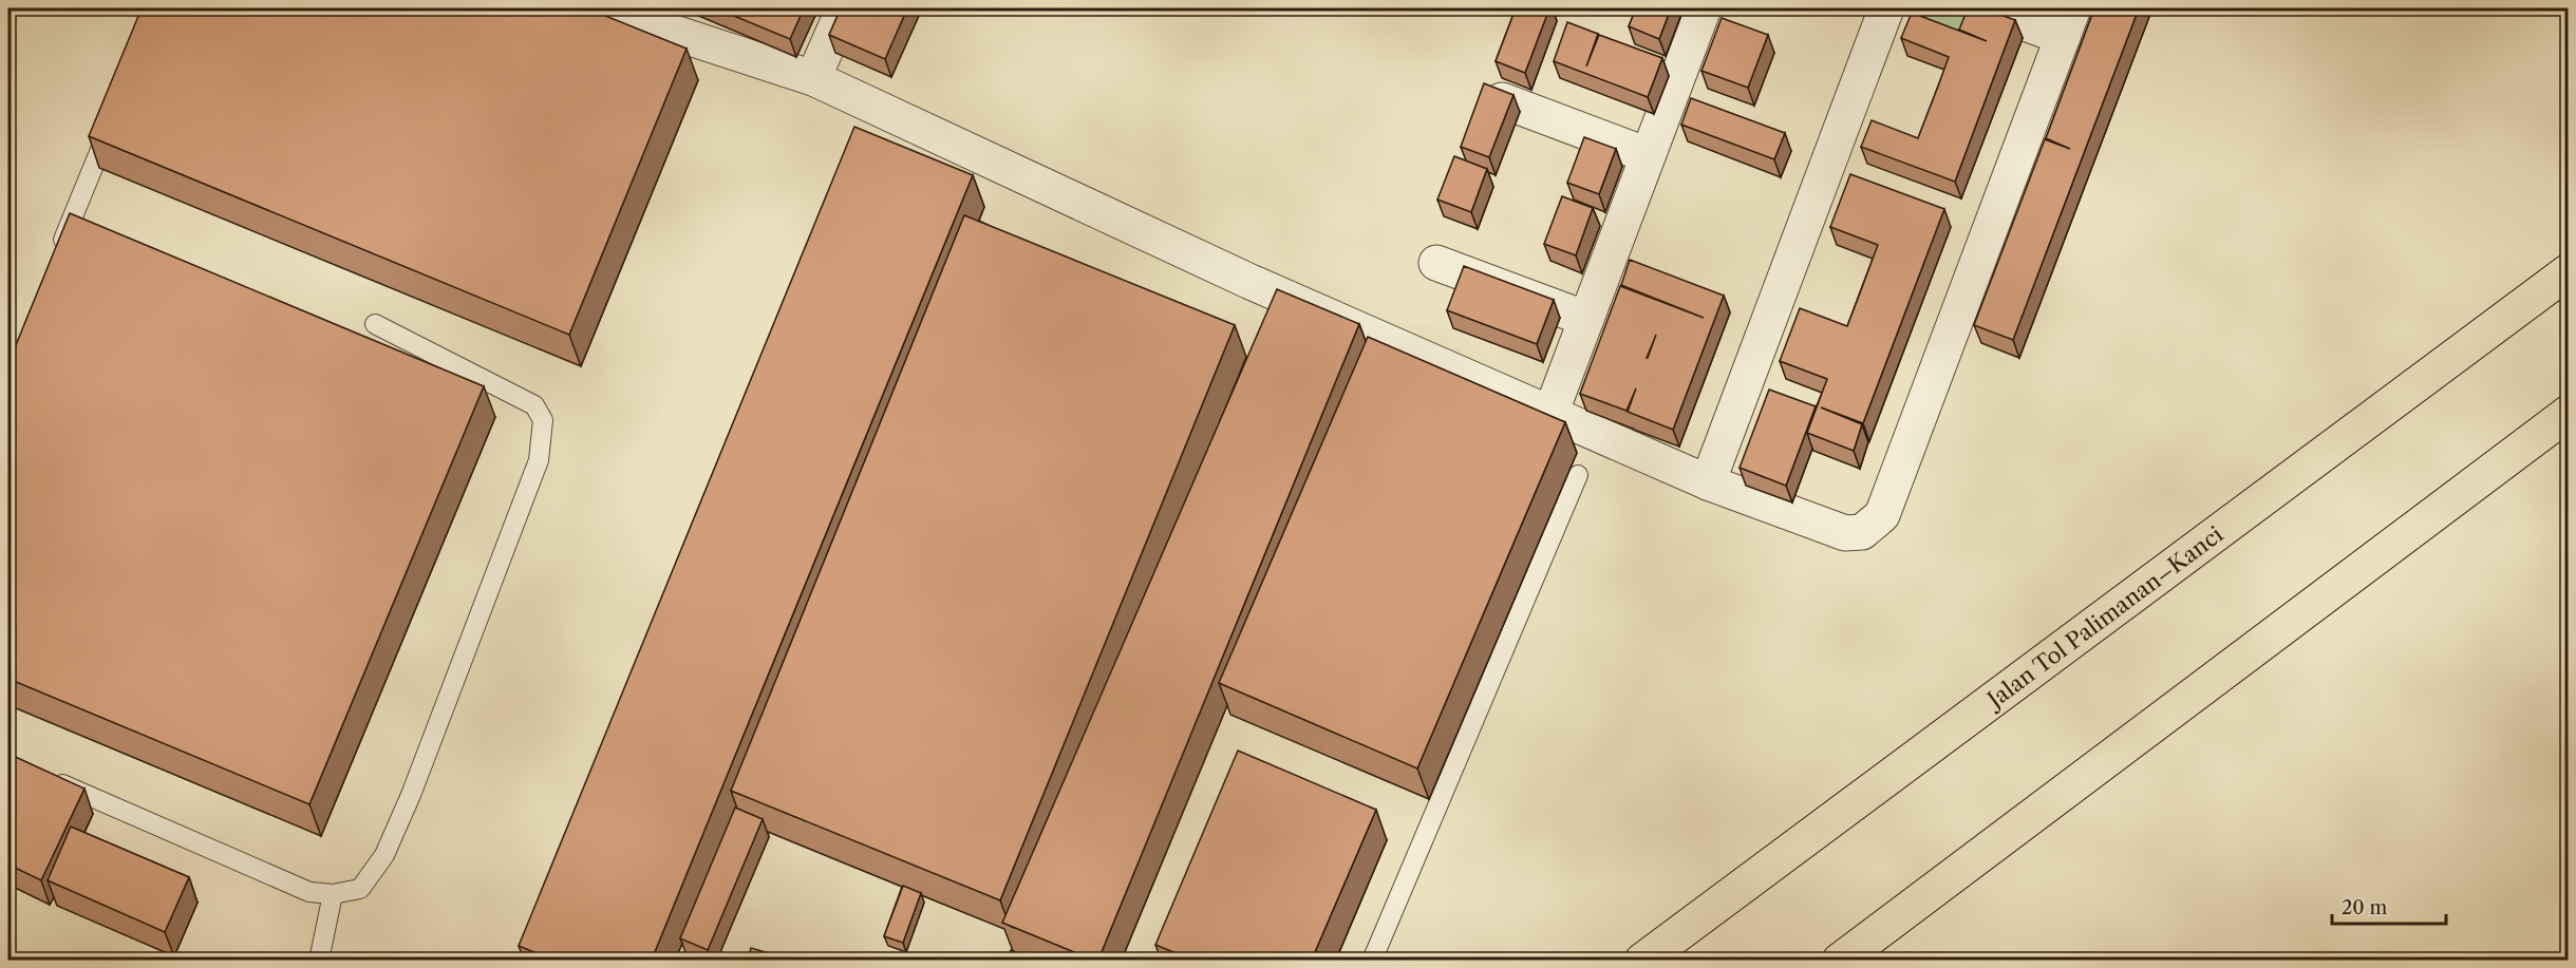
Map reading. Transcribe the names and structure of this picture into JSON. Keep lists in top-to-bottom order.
{
  "streets": {
    "highway": ["Jalan Tol Palimanan–Kanci"]
  },
  "scale_bar": "20 m"
}
